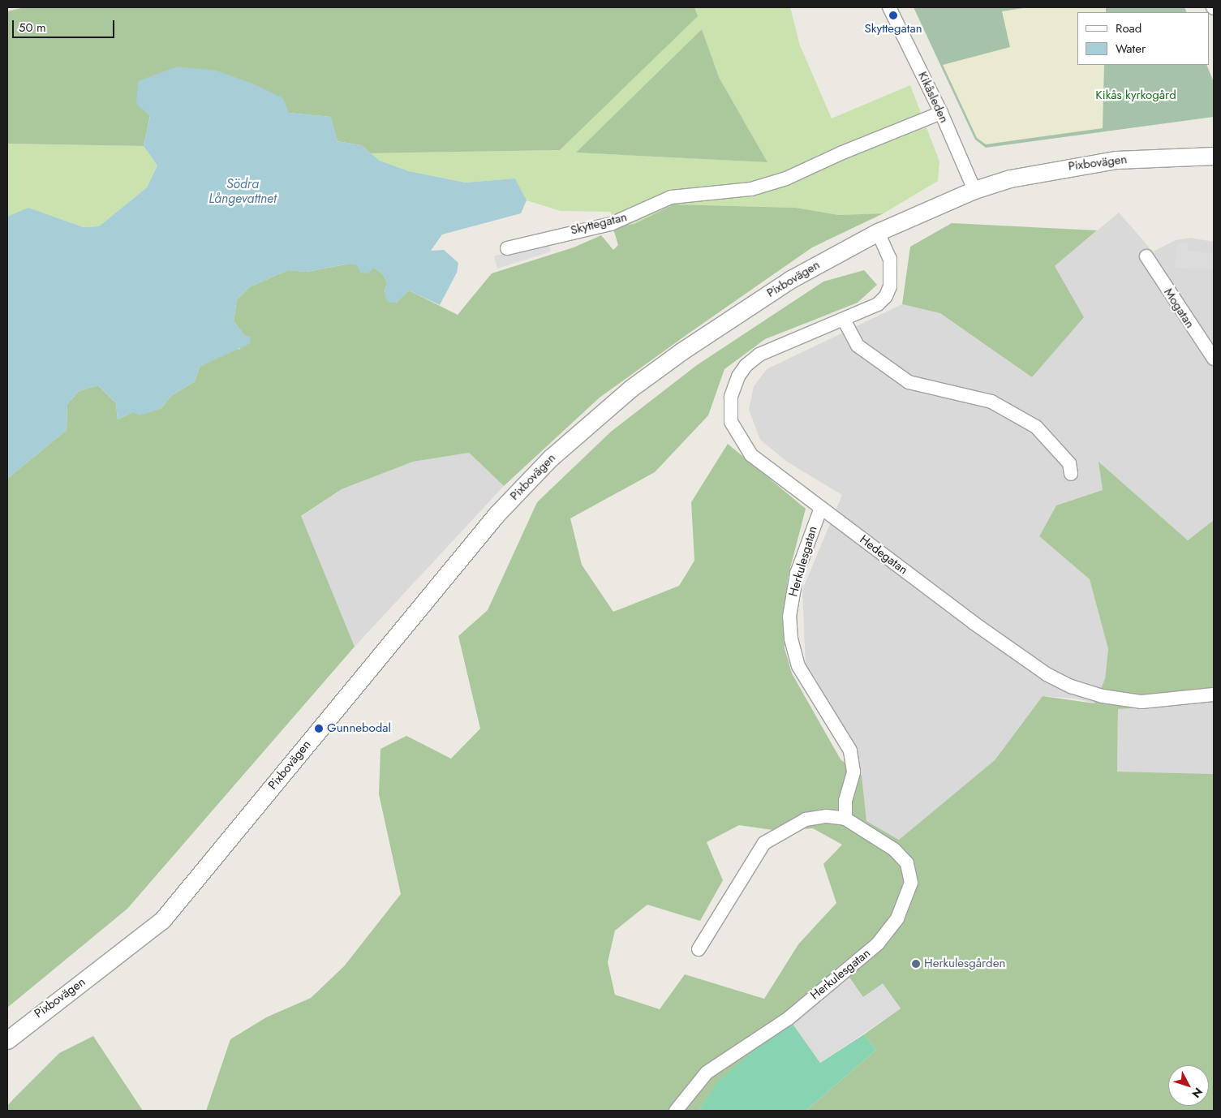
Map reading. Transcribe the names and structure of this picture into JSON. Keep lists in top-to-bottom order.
{
  "streets": {
    "street": [
      "Kikåsleden",
      "Pixbovägen",
      "Skyttegatan",
      "Mogatan",
      "Hedegatan",
      "Herkulesgatan"
    ]
  },
  "crossings": [
    ["Kikåsleden", "Pixbovägen"],
    ["Kikåsleden", "Skyttegatan"],
    ["Pixbovägen", "Hedegatan"],
    ["Hedegatan", "Herkulesgatan"]
  ],
  "water": ["Södra Långevattnet"],
  "parks": ["Kikås kyrkogård"],
  "places": ["Skyttegatan", "Gunnebodal", "Herkulesgården"],
  "legend": ["Road", "Water"],
  "scale_bar": "50 m",
  "north": "bottom right"
}
